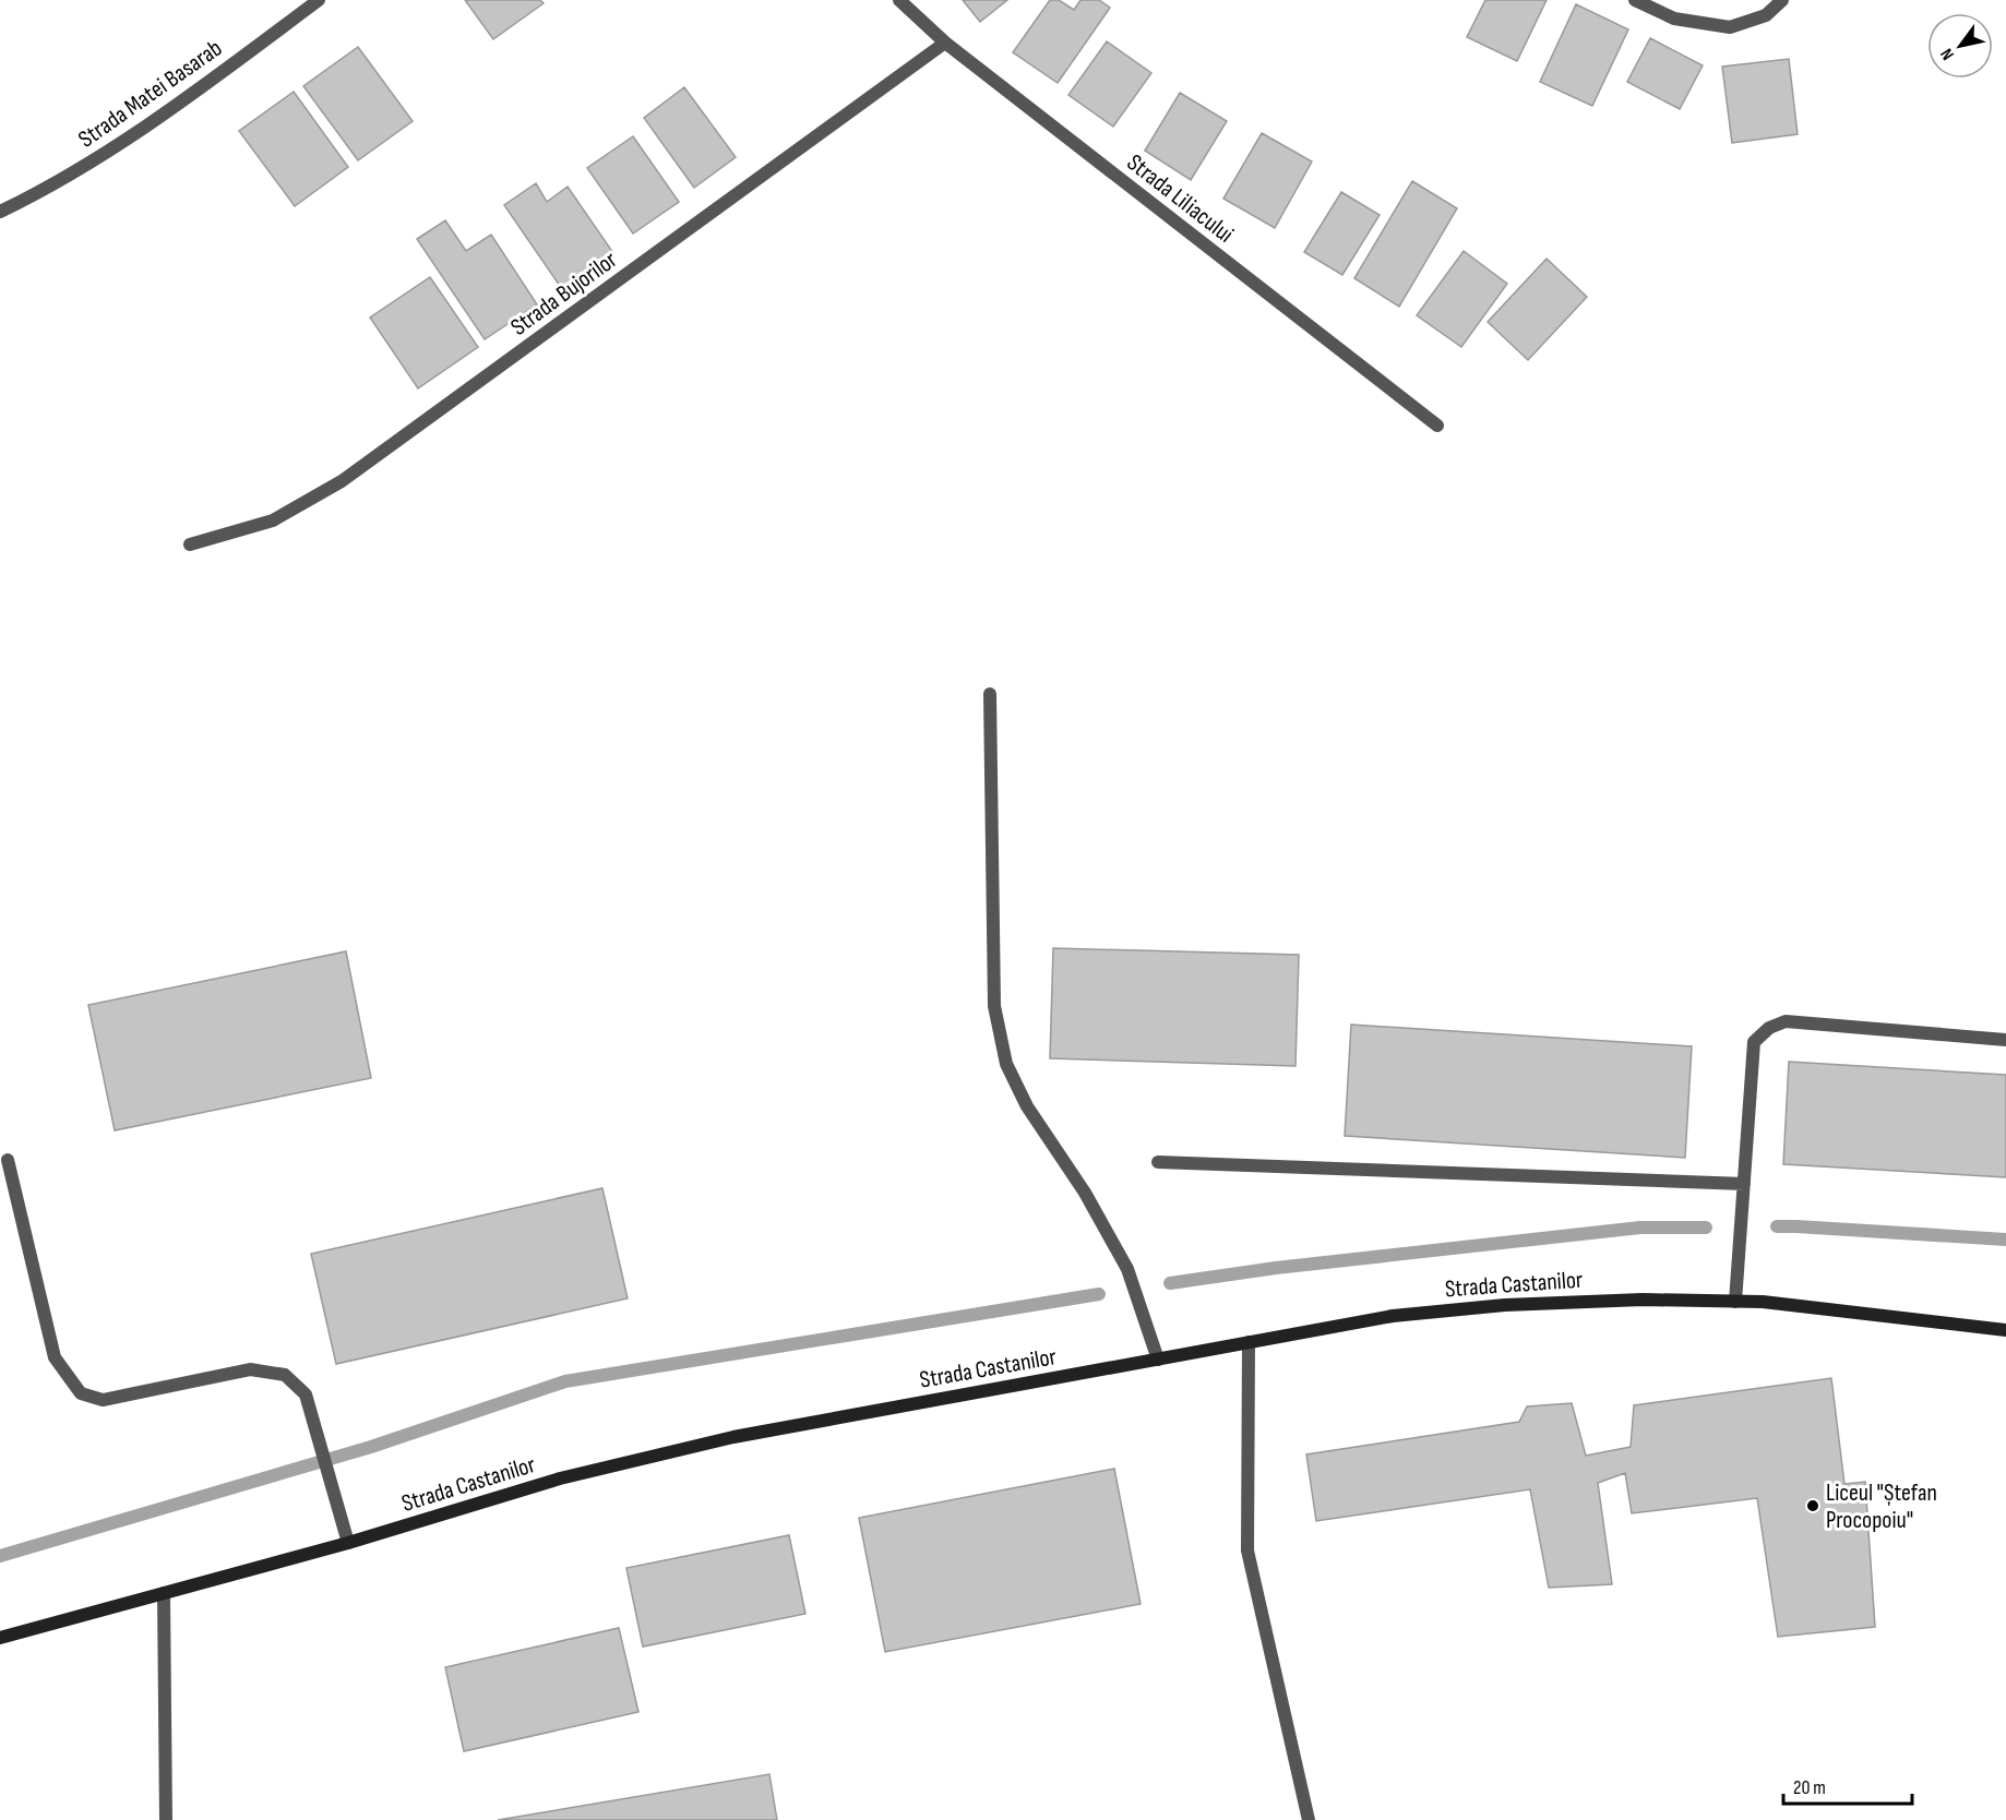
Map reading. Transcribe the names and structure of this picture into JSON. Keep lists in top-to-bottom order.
{
  "streets": {
    "street": [
      "Strada Matei Basarab",
      "Strada Liliacului",
      "Strada Bujorilor",
      "Strada Castanilor"
    ]
  },
  "crossings": [
    ["Strada Liliacului", "Strada Bujorilor"]
  ],
  "places": ["Liceul \"Ștefan Procopoiu\""],
  "scale_bar": "20 m",
  "north": "bottom left"
}
